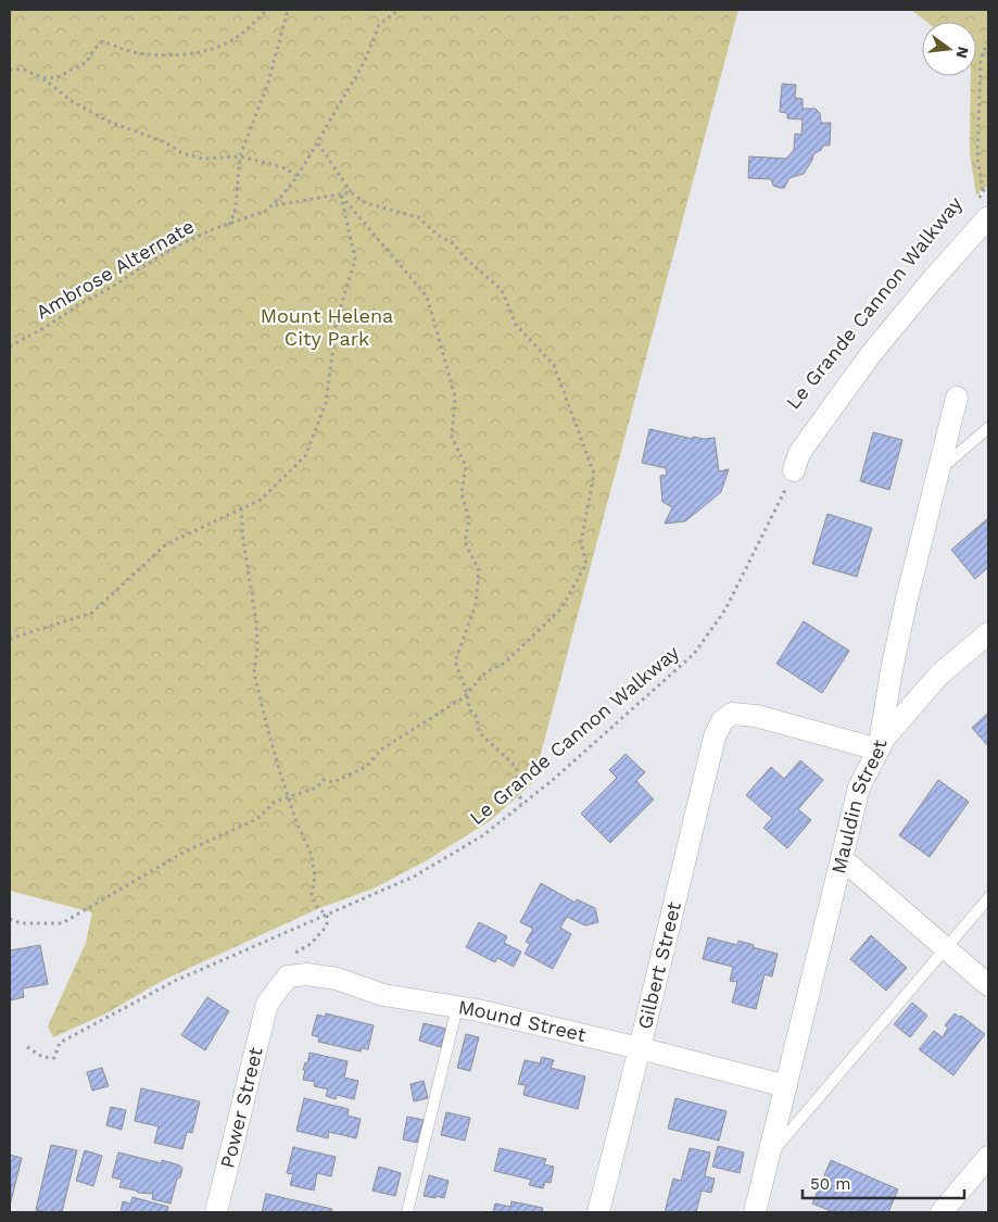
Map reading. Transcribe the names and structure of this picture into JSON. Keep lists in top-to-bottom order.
{
  "streets": {
    "street": [
      "Mauldin Street",
      "Gilbert Street",
      "Mound Street",
      "Power Street"
    ],
    "path": ["Ambrose Alternate", "Le Grande Cannon Walkway"]
  },
  "crossings": [
    ["Mauldin Street", "Gilbert Street"],
    ["Mauldin Street", "Mound Street"],
    ["Gilbert Street", "Mound Street"],
    ["Mound Street", "Power Street"]
  ],
  "parks": ["Mount Helena City Park"],
  "scale_bar": "50 m",
  "north": "right"
}
